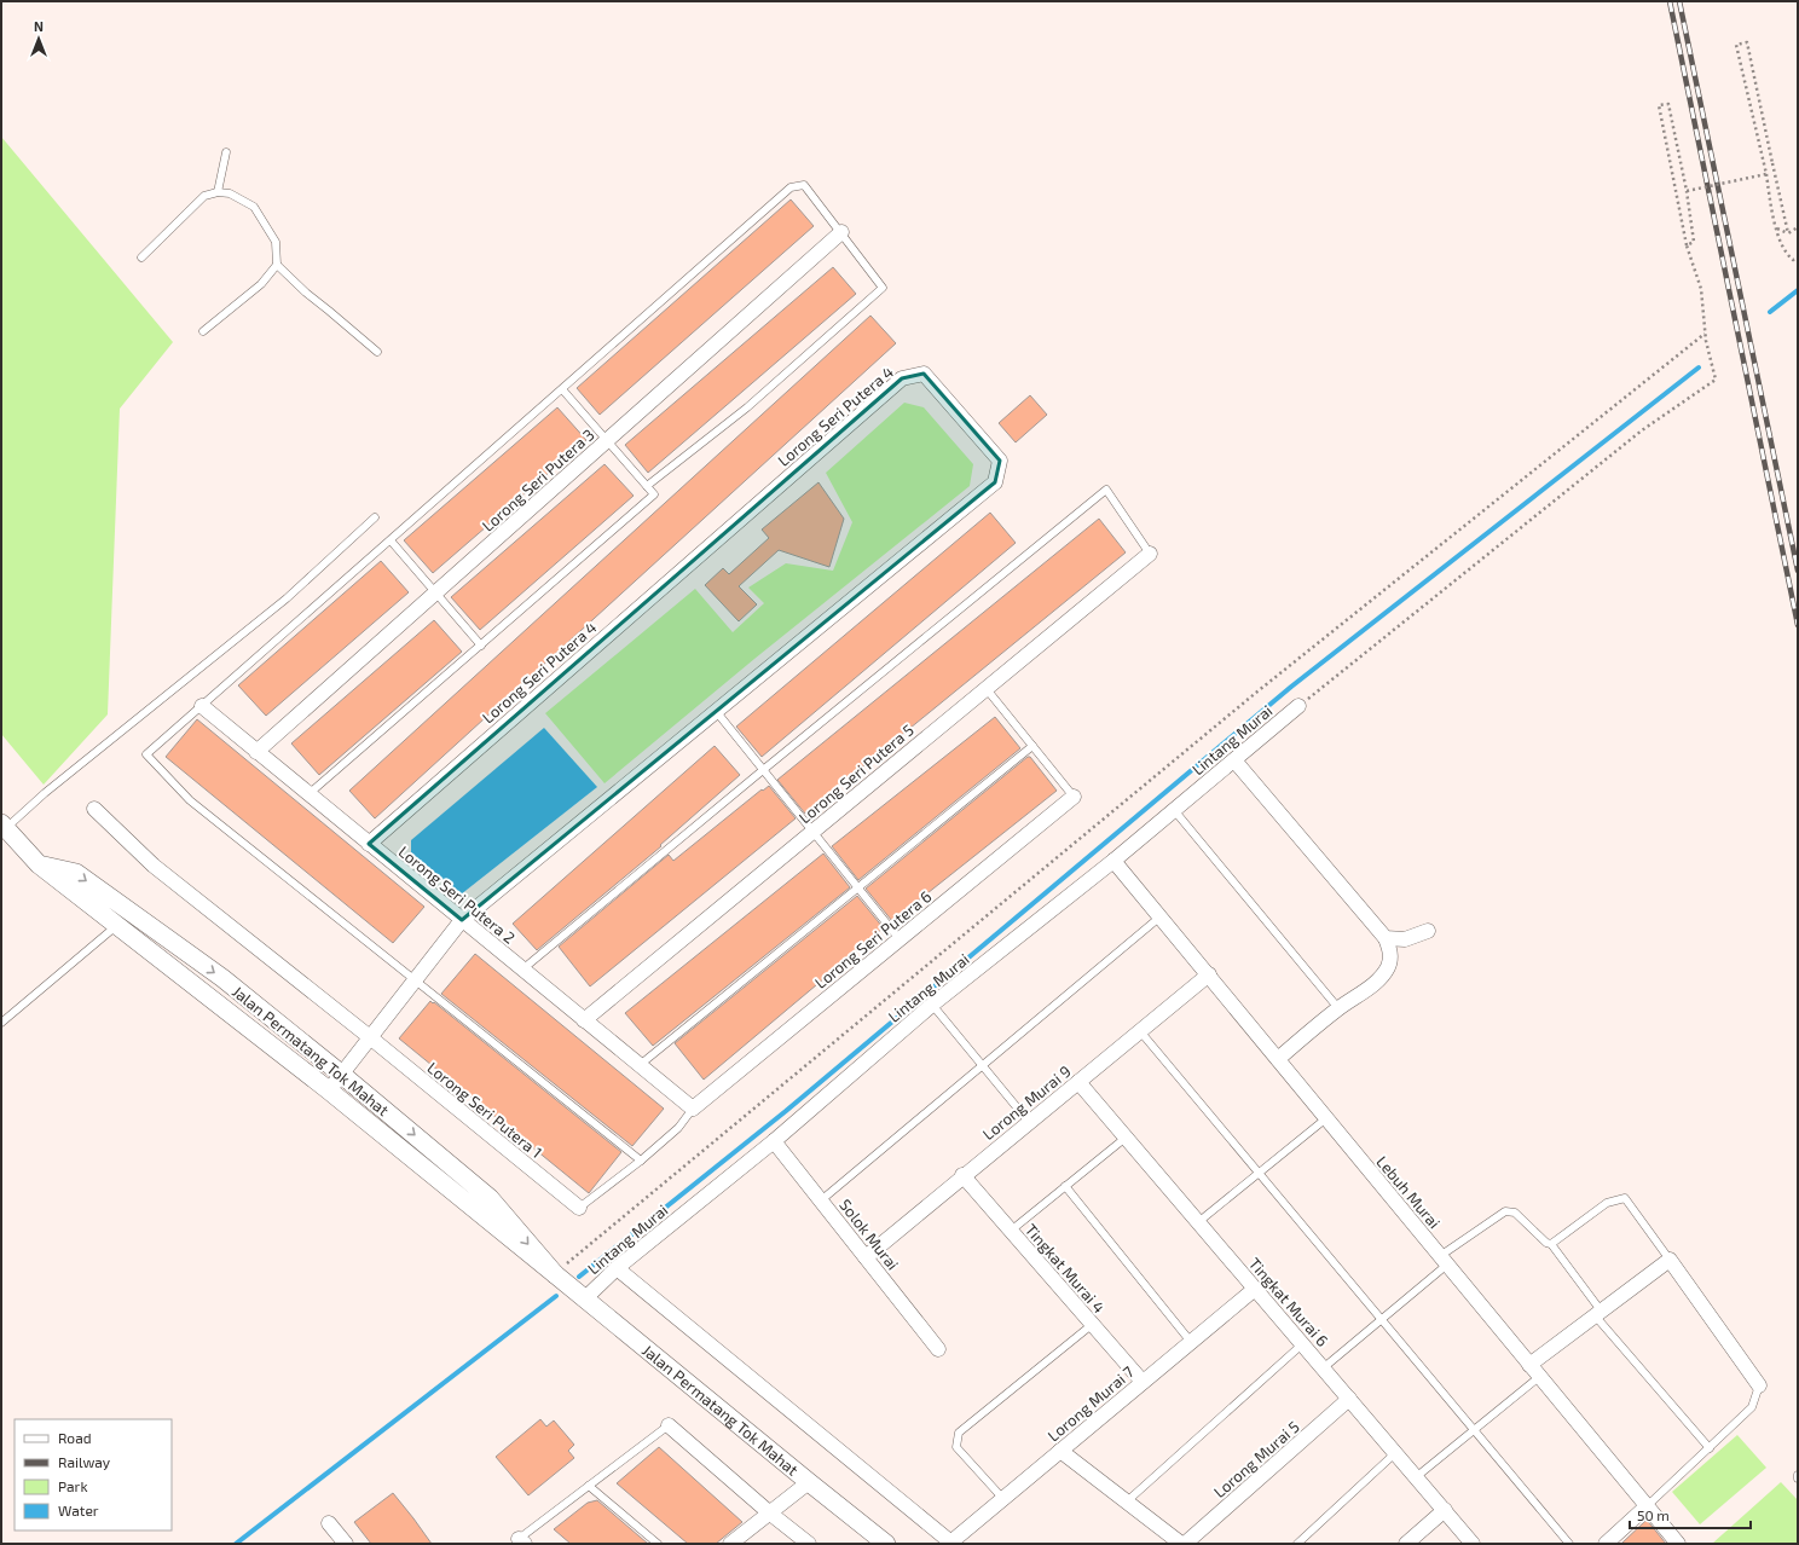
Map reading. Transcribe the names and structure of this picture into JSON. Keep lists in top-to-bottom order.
{
  "streets": {
    "street": [
      "Lorong Seri Putera 4",
      "Lorong Seri Putera 3",
      "Lintang Murai",
      "Lorong Seri Putera 5",
      "Lorong Seri Putera 2",
      "Lorong Seri Putera 6",
      "Jalan Permatang Tok Mahat",
      "Lorong Murai 9",
      "Lorong Seri Putera 1",
      "Lebuh Murai",
      "Solok Murai",
      "Tingkat Murai 4",
      "Tingkat Murai 6",
      "Lorong Murai 7",
      "Lorong Murai 5"
    ]
  },
  "crossings": [
    ["Lorong Seri Putera 4", "Lorong Seri Putera 2"],
    ["Lorong Seri Putera 4", "Jalan Permatang Tok Mahat"],
    ["Lorong Seri Putera 4", "Lorong Seri Putera 1"],
    ["Lorong Seri Putera 3", "Lorong Seri Putera 2"],
    ["Lintang Murai", "Jalan Permatang Tok Mahat"],
    ["Lintang Murai", "Lebuh Murai"],
    ["Lintang Murai", "Solok Murai"],
    ["Lorong Seri Putera 5", "Lorong Seri Putera 2"],
    ["Lorong Seri Putera 2", "Lorong Seri Putera 6"],
    ["Lorong Murai 9", "Lebuh Murai"],
    ["Lorong Murai 9", "Solok Murai"],
    ["Lorong Murai 9", "Tingkat Murai 4"],
    ["Lorong Murai 9", "Tingkat Murai 6"],
    ["Tingkat Murai 4", "Lorong Murai 7"],
    ["Tingkat Murai 6", "Lorong Murai 7"],
    ["Tingkat Murai 6", "Lorong Murai 5"]
  ],
  "legend": [
    "Road",
    "Railway",
    "Park",
    "Water"
  ],
  "scale_bar": "50 m",
  "north": "top"
}
